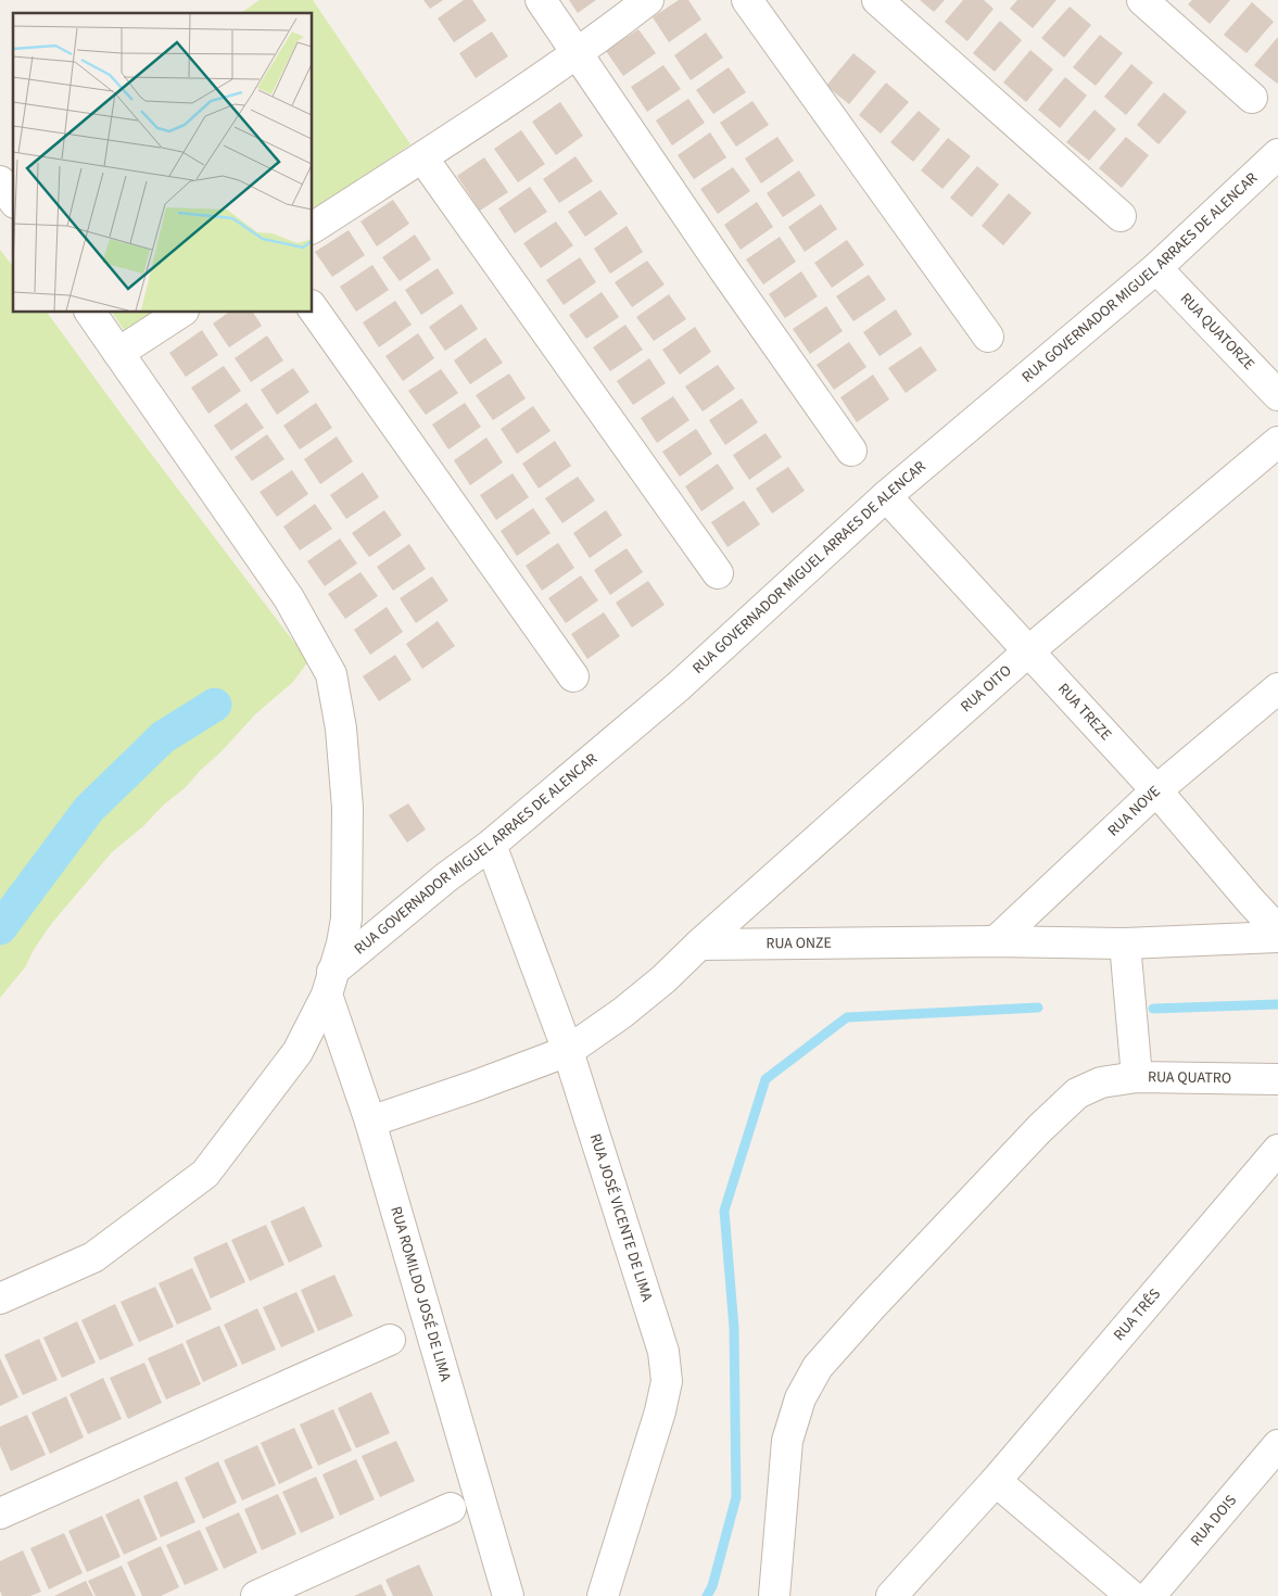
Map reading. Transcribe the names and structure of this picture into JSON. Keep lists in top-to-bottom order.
{
  "streets": {
    "street": [
      "RUA GOVERNADOR MIGUEL ARRAES DE ALENCAR",
      "RUA QUATORZE",
      "RUA OITO",
      "RUA TREZE",
      "RUA NOVE",
      "RUA ONZE",
      "RUA QUATRO",
      "RUA JOSÉ VICENTE DE LIMA",
      "RUA ROMILDO JOSÉ DE LIMA",
      "RUA TRÊS",
      "RUA DOIS"
    ]
  },
  "crossings": [
    ["RUA GOVERNADOR MIGUEL ARRAES DE ALENCAR", "RUA QUATORZE"],
    ["RUA GOVERNADOR MIGUEL ARRAES DE ALENCAR", "RUA TREZE"],
    ["RUA GOVERNADOR MIGUEL ARRAES DE ALENCAR", "RUA JOSÉ VICENTE DE LIMA"],
    ["RUA GOVERNADOR MIGUEL ARRAES DE ALENCAR", "RUA ROMILDO JOSÉ DE LIMA"],
    ["RUA OITO", "RUA TREZE"],
    ["RUA OITO", "RUA ONZE"],
    ["RUA TREZE", "RUA NOVE"],
    ["RUA NOVE", "RUA ONZE"]
  ]
}
